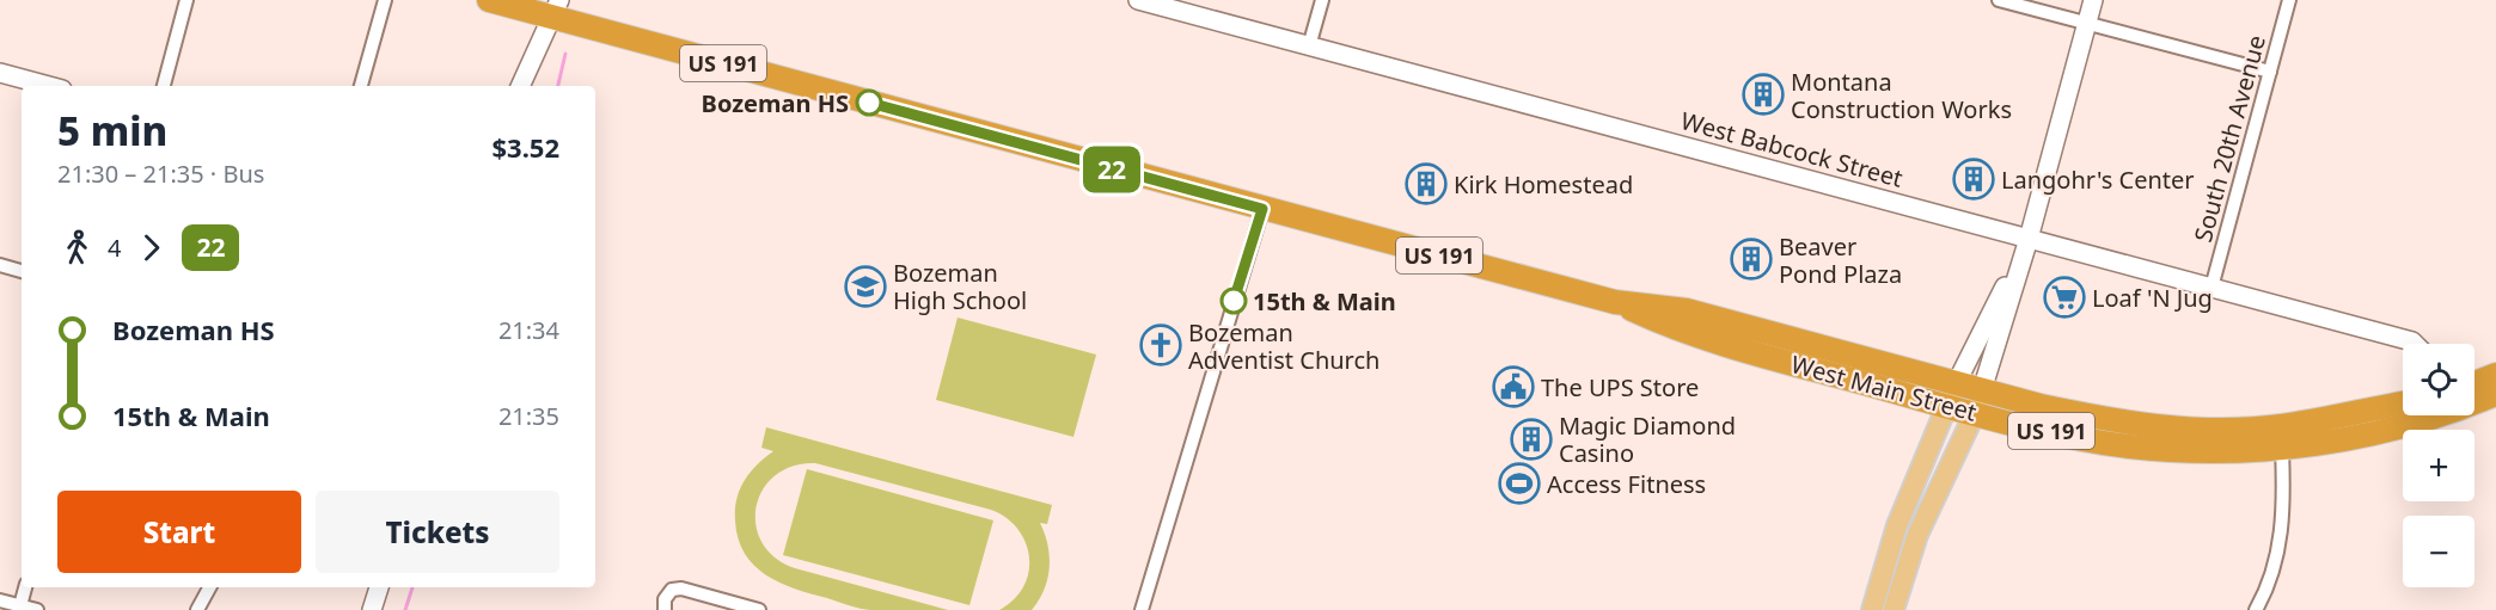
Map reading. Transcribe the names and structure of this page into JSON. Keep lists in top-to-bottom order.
{
  "streets": {
    "highway": ["US 191", "West Main Street"],
    "street": ["South 20th Avenue", "West Babcock Street"]
  },
  "crossings": [
    ["South 20th Avenue", "West Babcock Street"]
  ],
  "places": {
    "building": [
      "Montana Construction Works",
      "Langohr's Center",
      "Kirk Homestead",
      "Beaver Pond Plaza",
      "Magic Diamond Casino"
    ],
    "other": ["Bozeman HS", "15th & Main"],
    "school or university": ["Bozeman High School"],
    "supermarket": ["Loaf 'N Jug"],
    "church": ["Bozeman Adventist Church"],
    "public building": ["The UPS Store"],
    "sports": ["Access Fitness"]
  },
  "lines": ["bus line 22"],
  "page": {
    "on_map": "22",
    "heading": ["5 min", "21:30 – 21:35 · Bus", "$3.52"],
    "legs": ["4", "22"],
    "list": [
      {
        "name": "Bozeman HS",
        "value": "21:34"
      },
      {
        "name": "15th & Main",
        "value": "21:35"
      }
    ],
    "map_buttons": ["+", "−"],
    "buttons": ["Start", "Tickets"]
  }
}
